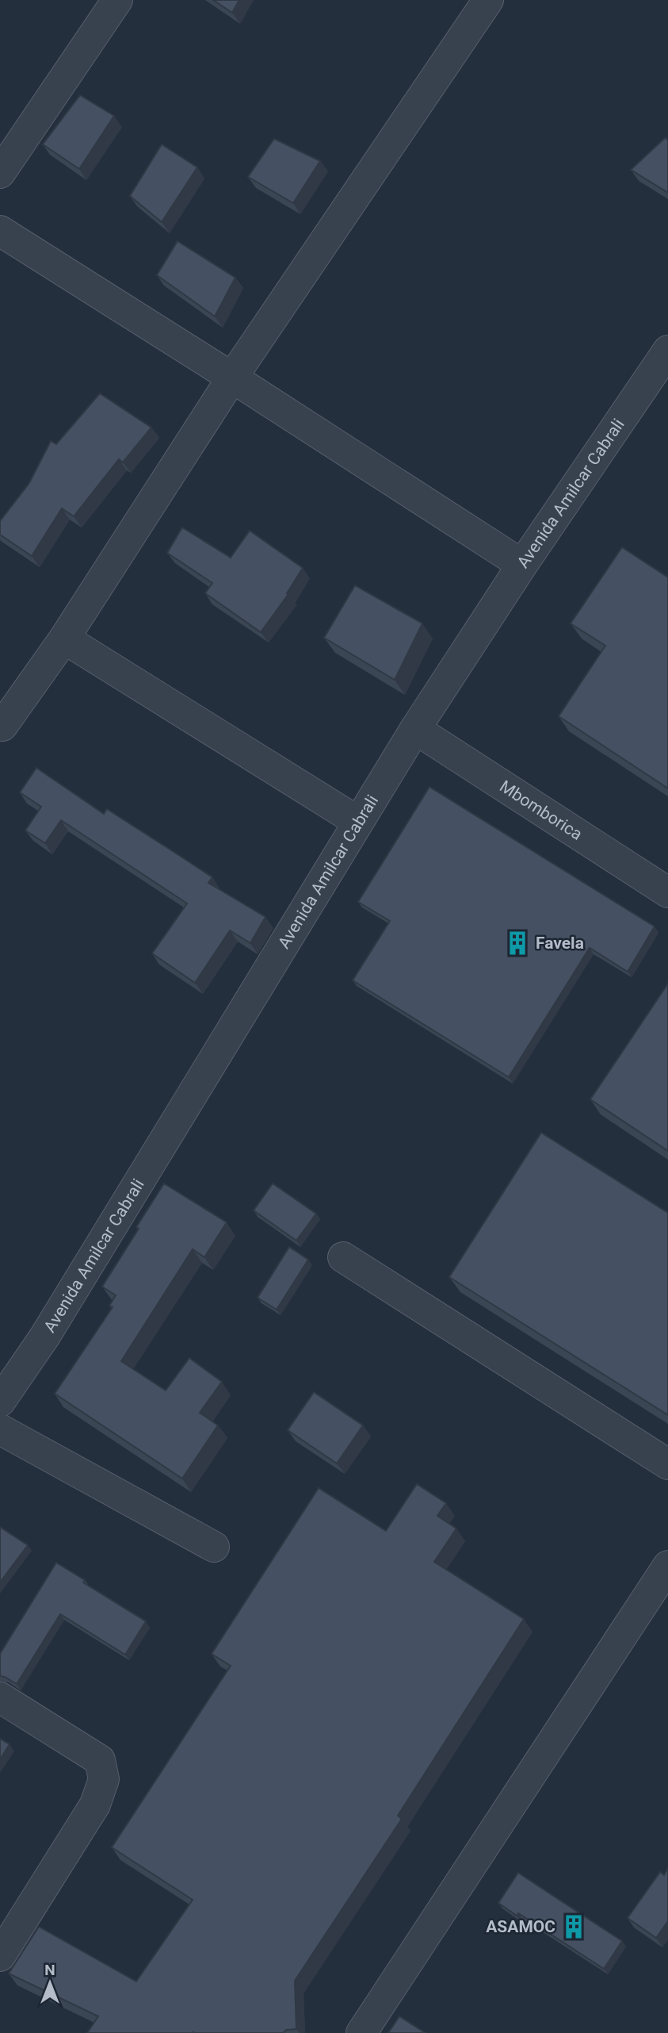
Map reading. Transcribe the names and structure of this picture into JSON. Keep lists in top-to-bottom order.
{
  "streets": {
    "street": ["Avenida Amilcar Cabrali", "Mbomborica"]
  },
  "crossings": [
    ["Avenida Amilcar Cabrali", "Mbomborica"]
  ],
  "places": {
    "building": ["Favela", "ASAMOC"]
  },
  "north": "top"
}
